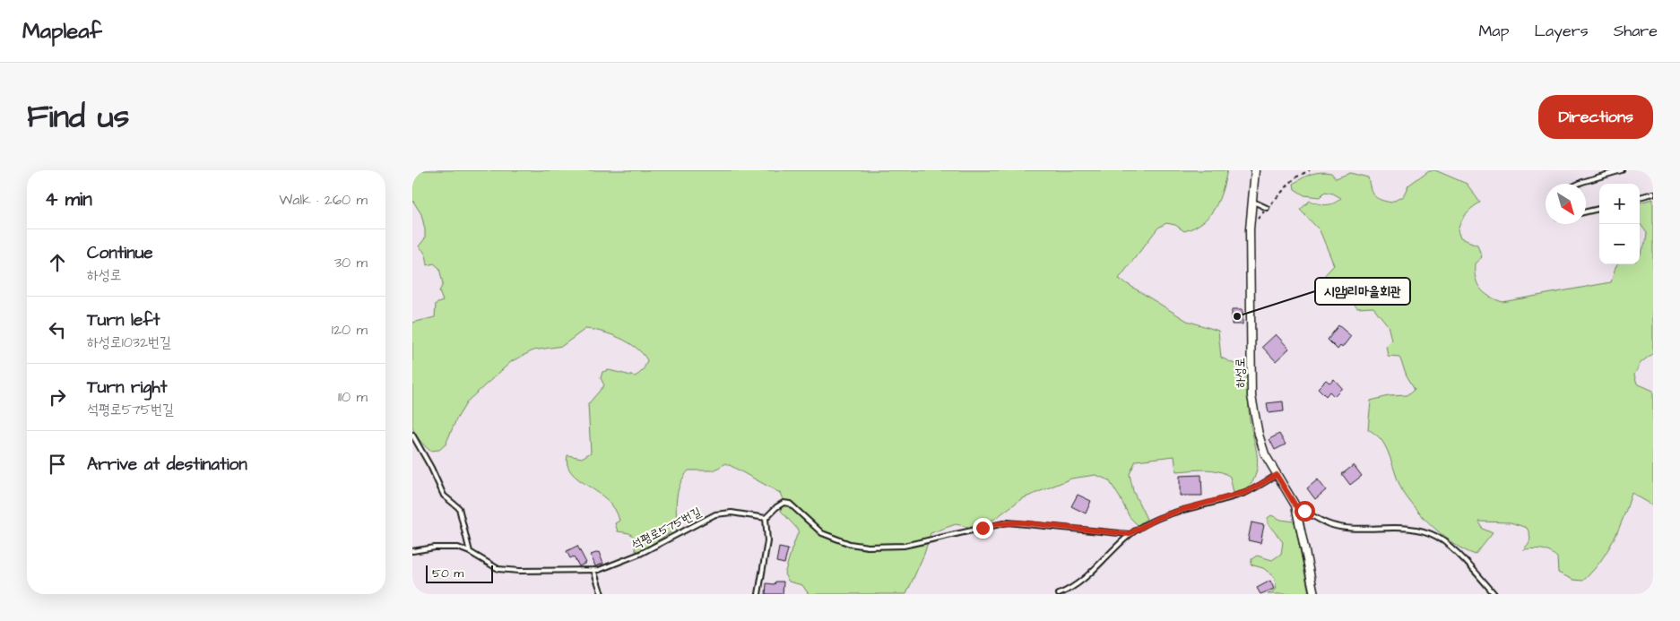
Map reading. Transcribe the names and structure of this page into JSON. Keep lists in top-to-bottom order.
{
  "streets": {
    "street": ["하성로"],
    "lane": ["석평로575번길"]
  },
  "places": ["시암1리마을회관"],
  "scale_bar": "50 m",
  "north": "bottom right",
  "page": {
    "header": "Mapleaf",
    "nav": ["Map", "Layers", "Share"],
    "title": "Find us",
    "buttons": "Directions",
    "heading": ["4 min", "Walk · 260 m"],
    "map_buttons": ["+", "−"],
    "list": [
      ["Continue", "하성로", "30 m"],
      ["Turn left", "하성로1032번길", "120 m"],
      ["Turn right", "석평로575번길", "110 m"],
      "Arrive at destination"
    ],
    "scale": "50 m"
  }
}
